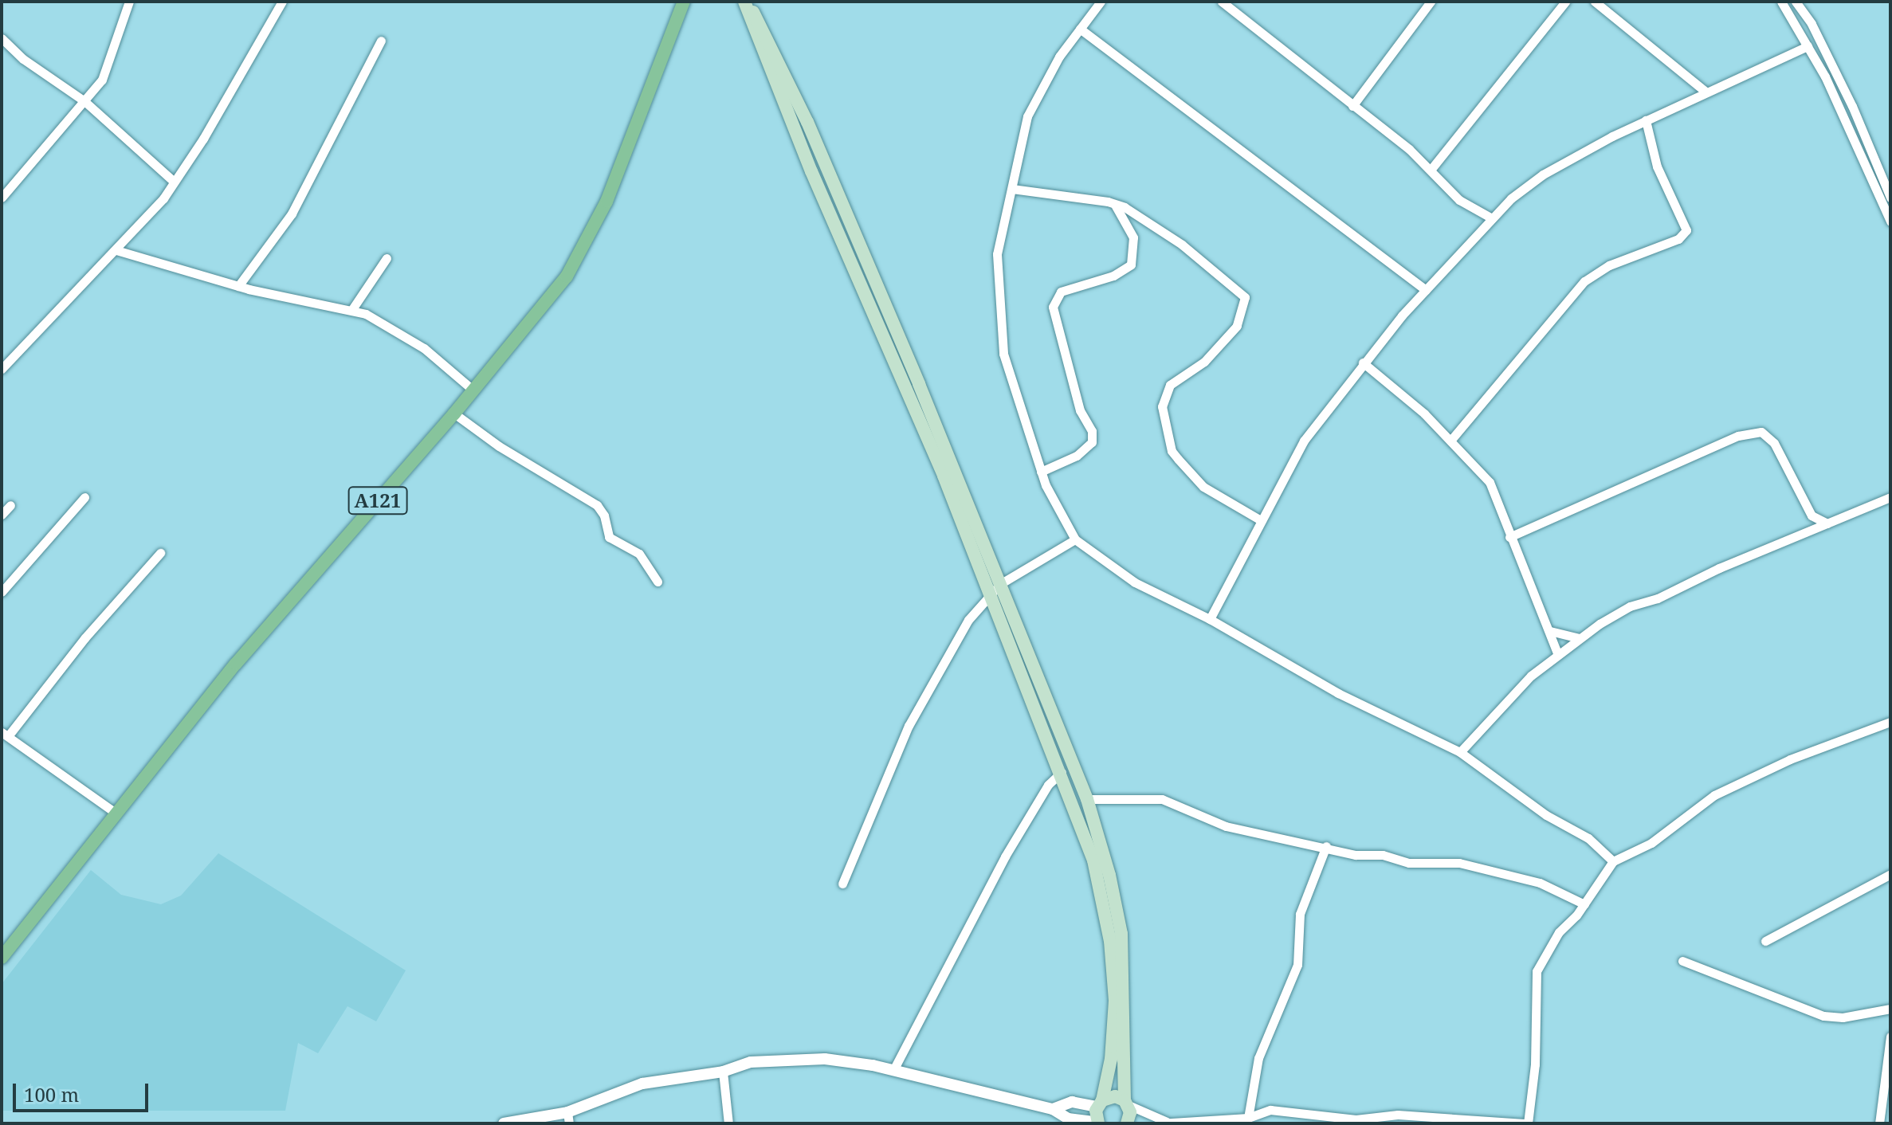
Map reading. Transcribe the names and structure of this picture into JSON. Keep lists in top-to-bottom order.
{
  "streets": {
    "main road": ["A121"]
  },
  "scale_bar": "100 m"
}
